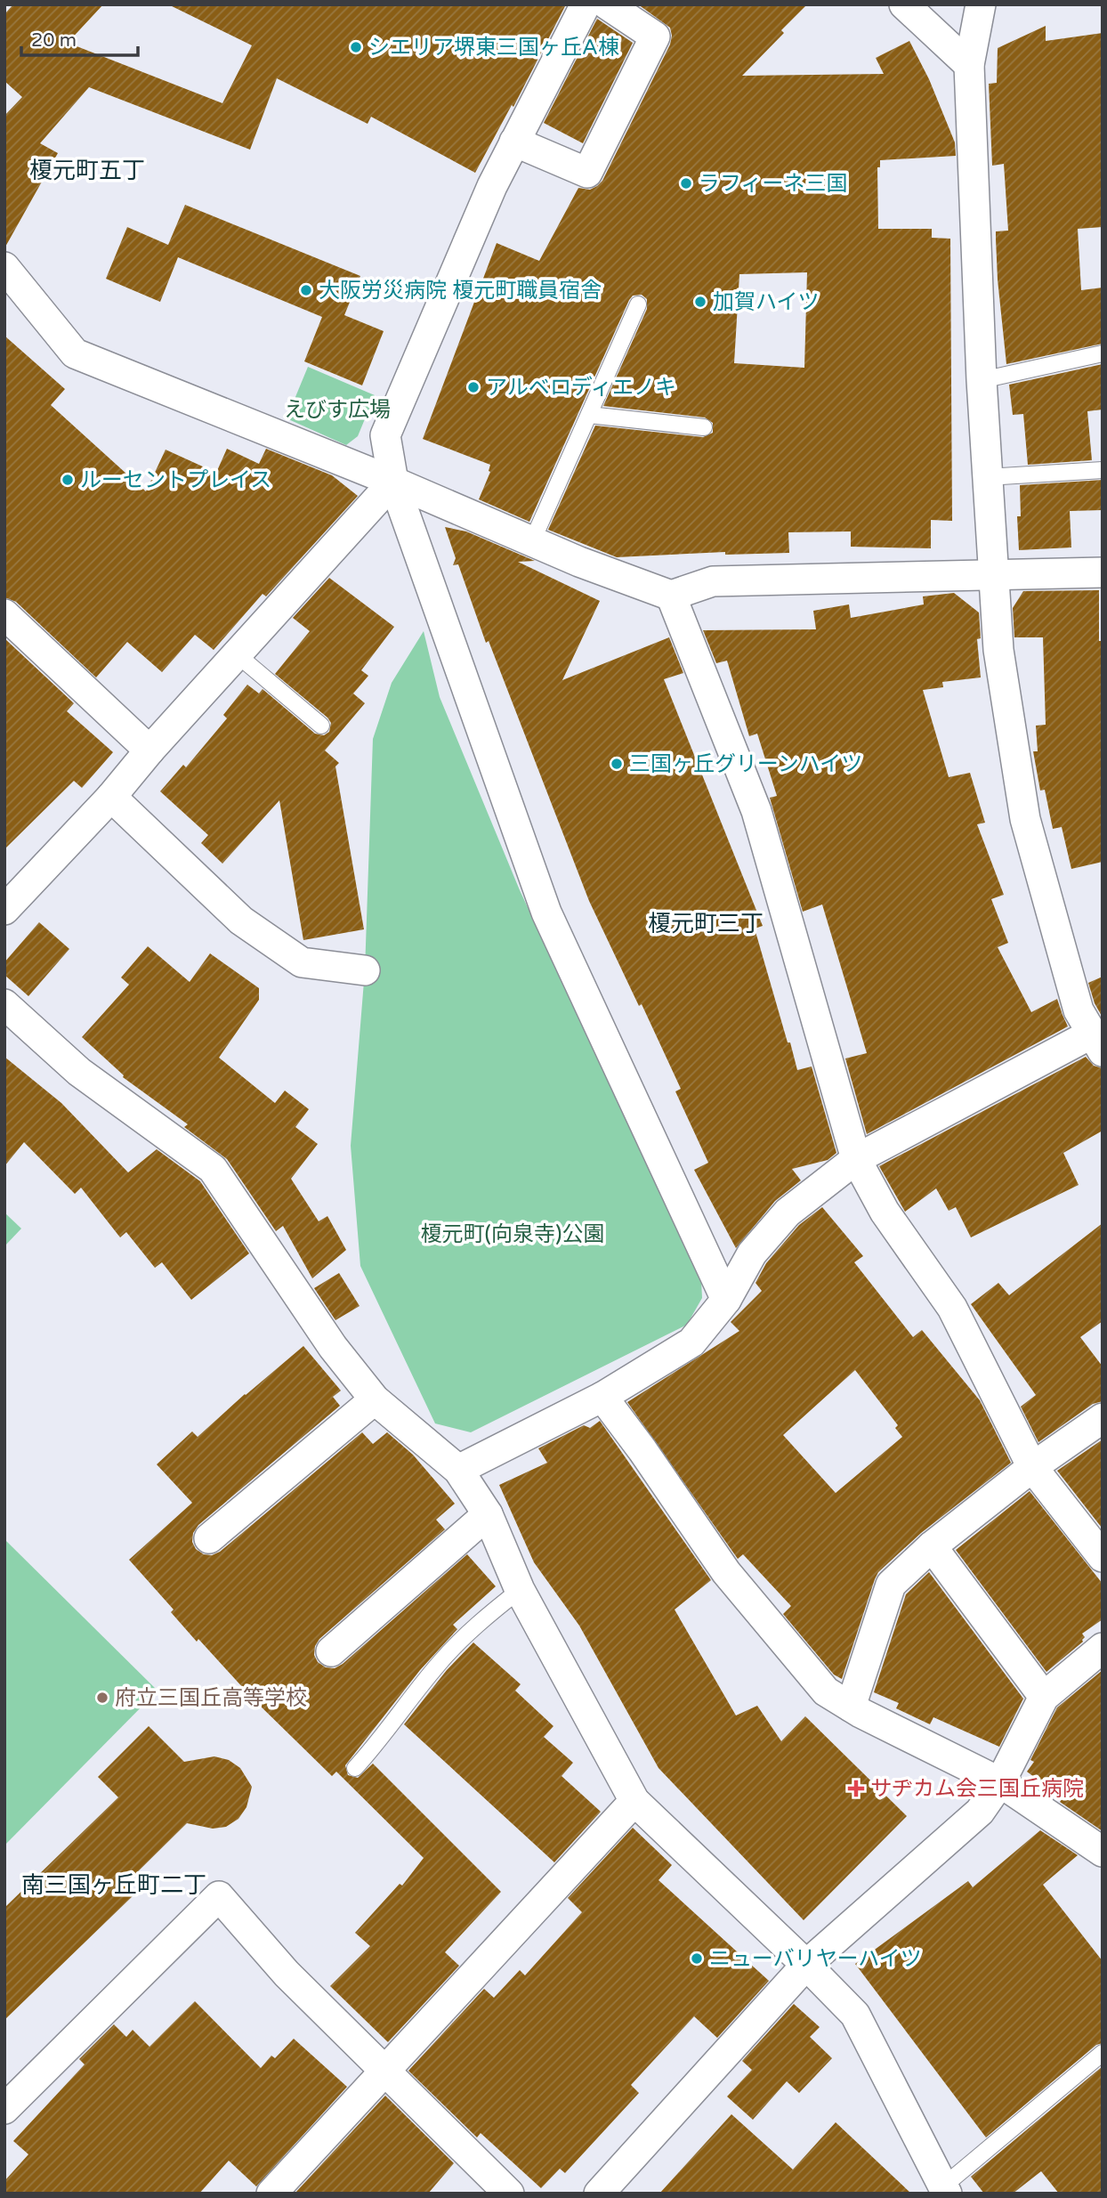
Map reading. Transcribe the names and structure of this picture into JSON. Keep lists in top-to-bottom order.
{
  "districts": ["榎元町五丁", "榎元町三丁", "南三国ヶ丘町二丁"],
  "parks": ["えびす広場", "榎元町(向泉寺)公園"],
  "places": {
    "other": [
      "シエリア堺東三国ヶ丘A棟",
      "ラフィーネ三国",
      "大阪労災病院 榎元町職員宿舎",
      "加賀ハイツ",
      "アルベロディエノキ",
      "ルーセントプレイス",
      "三国ヶ丘グリーンハイツ",
      "府立三国丘高等学校",
      "ニューバリヤーハイツ"
    ],
    "health": ["サヂカム会三国丘病院"]
  },
  "scale_bar": "20 m"
}
